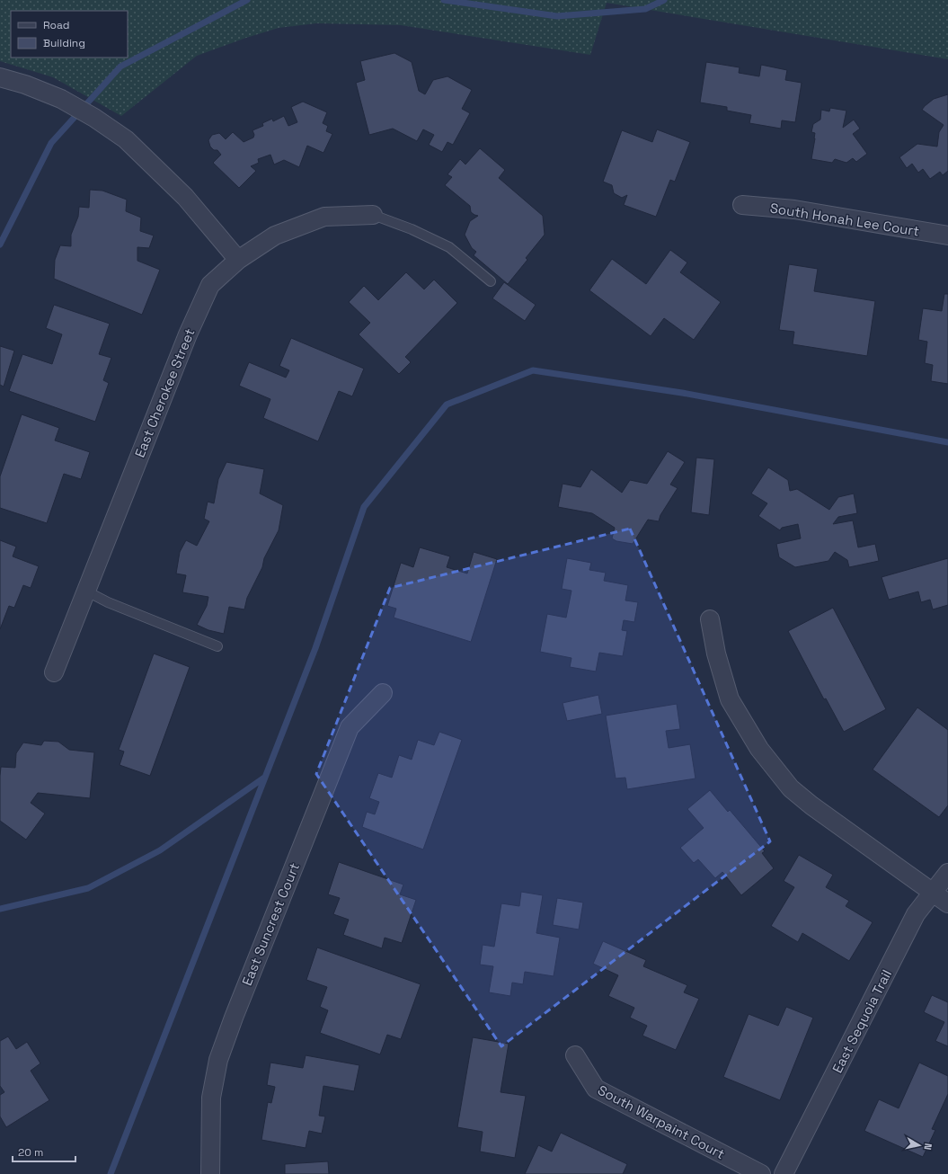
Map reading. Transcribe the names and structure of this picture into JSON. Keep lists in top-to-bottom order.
{
  "streets": {
    "street": [
      "South Honah Lee Court",
      "East Cherokee Street",
      "East Suncrest Court",
      "East Sequoia Trail",
      "South Warpaint Court"
    ]
  },
  "legend": ["Road", "Building"],
  "scale_bar": "20 m",
  "north": "right"
}
